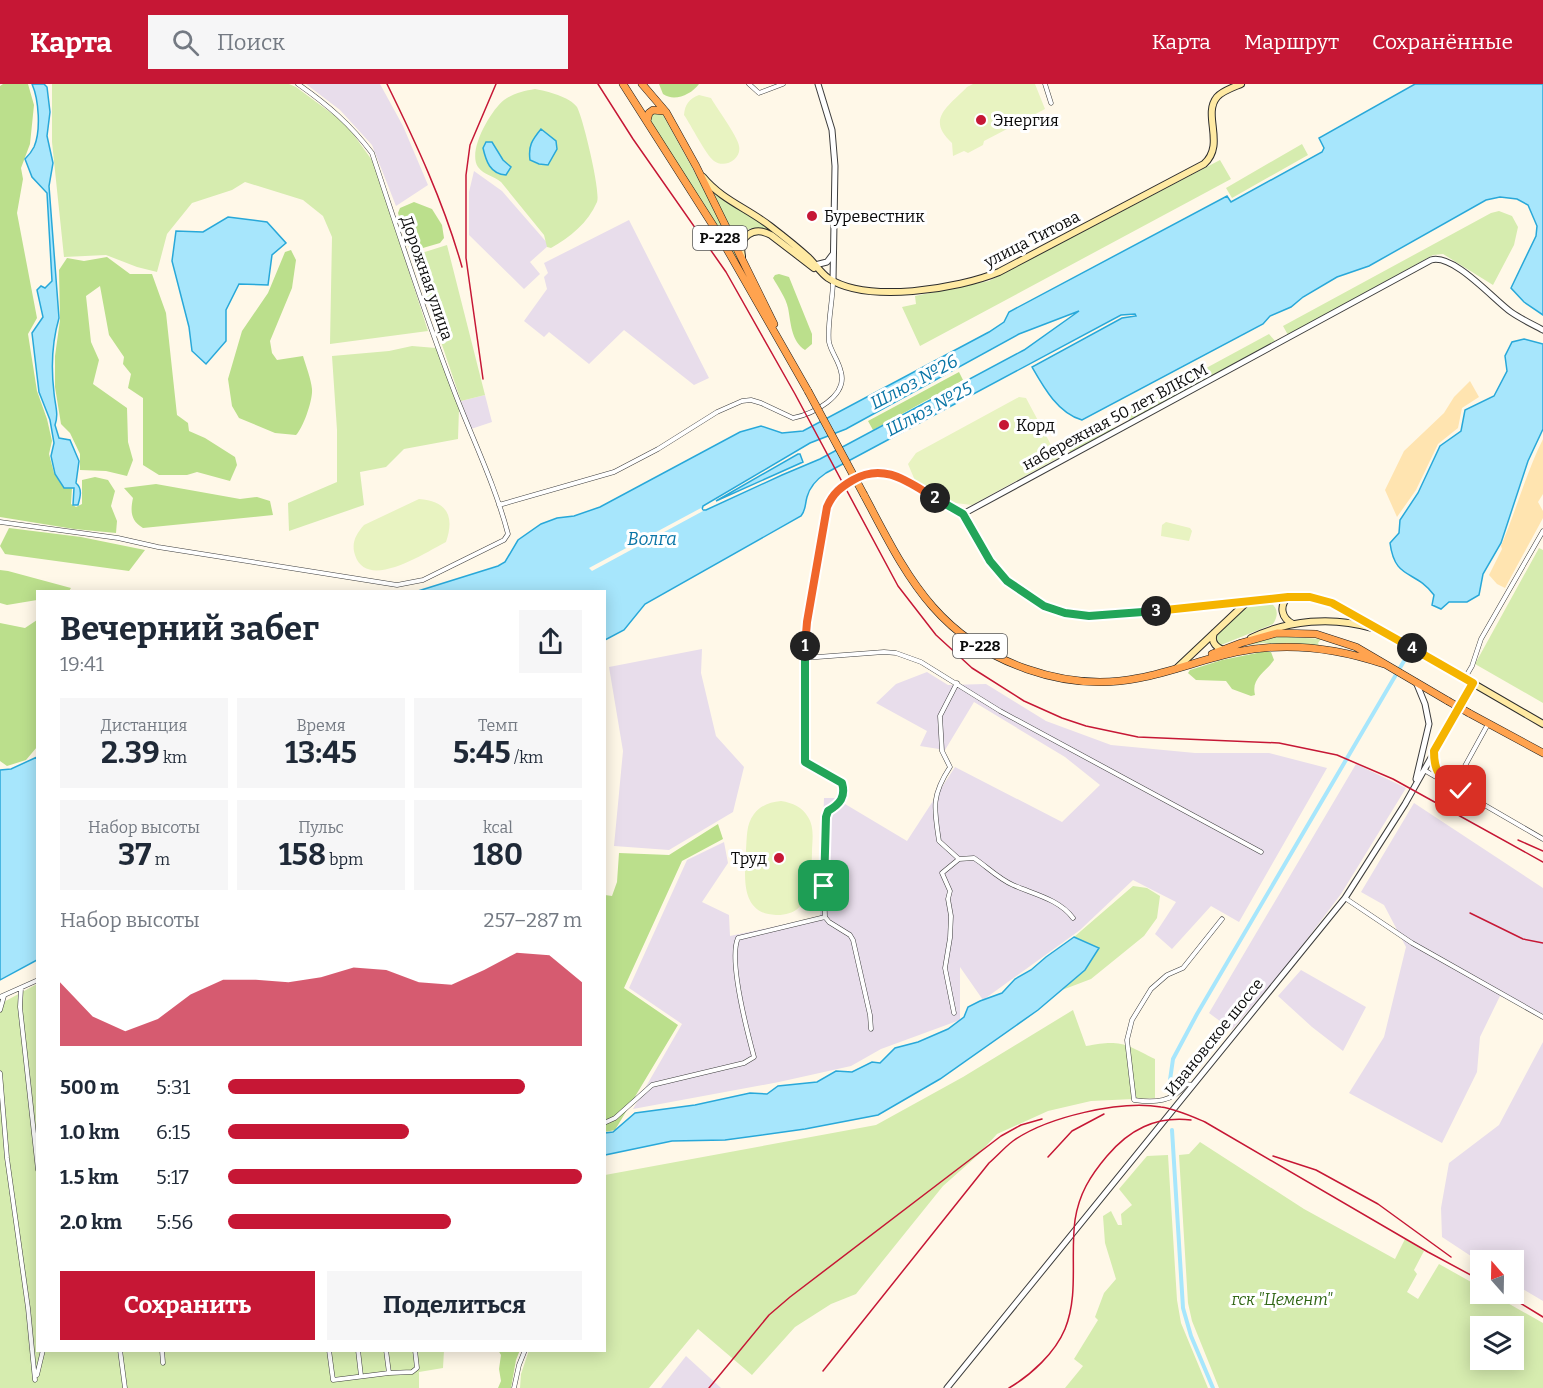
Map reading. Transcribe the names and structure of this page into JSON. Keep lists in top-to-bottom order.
{
  "streets": {
    "highway": ["Р-228"],
    "main road": ["улица Титова"],
    "street": ["Дорожная улица", "набережная 50 лет ВЛКСМ", "Ивановское шоссе"]
  },
  "crossings": [
    ["Р-228", "улица Титова"]
  ],
  "water": ["Шлюз №26", "Шлюз №25", "Волга"],
  "parks": ["гск \"Цемент\""],
  "places": [
    "Энергия",
    "Буревестник",
    "Корд",
    "Труд"
  ],
  "north": "top",
  "page": {
    "header": "Карта",
    "search": "Поиск",
    "nav": ["Карта", "Маршрут", "Сохранённые"],
    "pins": [
      "2",
      "3",
      "1",
      "4"
    ],
    "heading": ["Вечерний забег", "19:41"],
    "stats": [
      ["Дистанция", "2.39 km"],
      ["Время", "13:45"],
      ["Темп", "5:45 /km"],
      ["Набор высоты", "37 m"],
      ["Пульс", "158 bpm"],
      ["kcal", "180"]
    ],
    "chart": ["Набор высоты", "257–287 m"],
    "list": [
      {
        "name": "500 m",
        "note": "5:31"
      },
      {
        "name": "1.0 km",
        "note": "6:15"
      },
      {
        "name": "1.5 km",
        "note": "5:17"
      },
      {
        "name": "2.0 km",
        "note": "5:56"
      }
    ],
    "buttons": ["Сохранить", "Поделиться"]
  }
}
